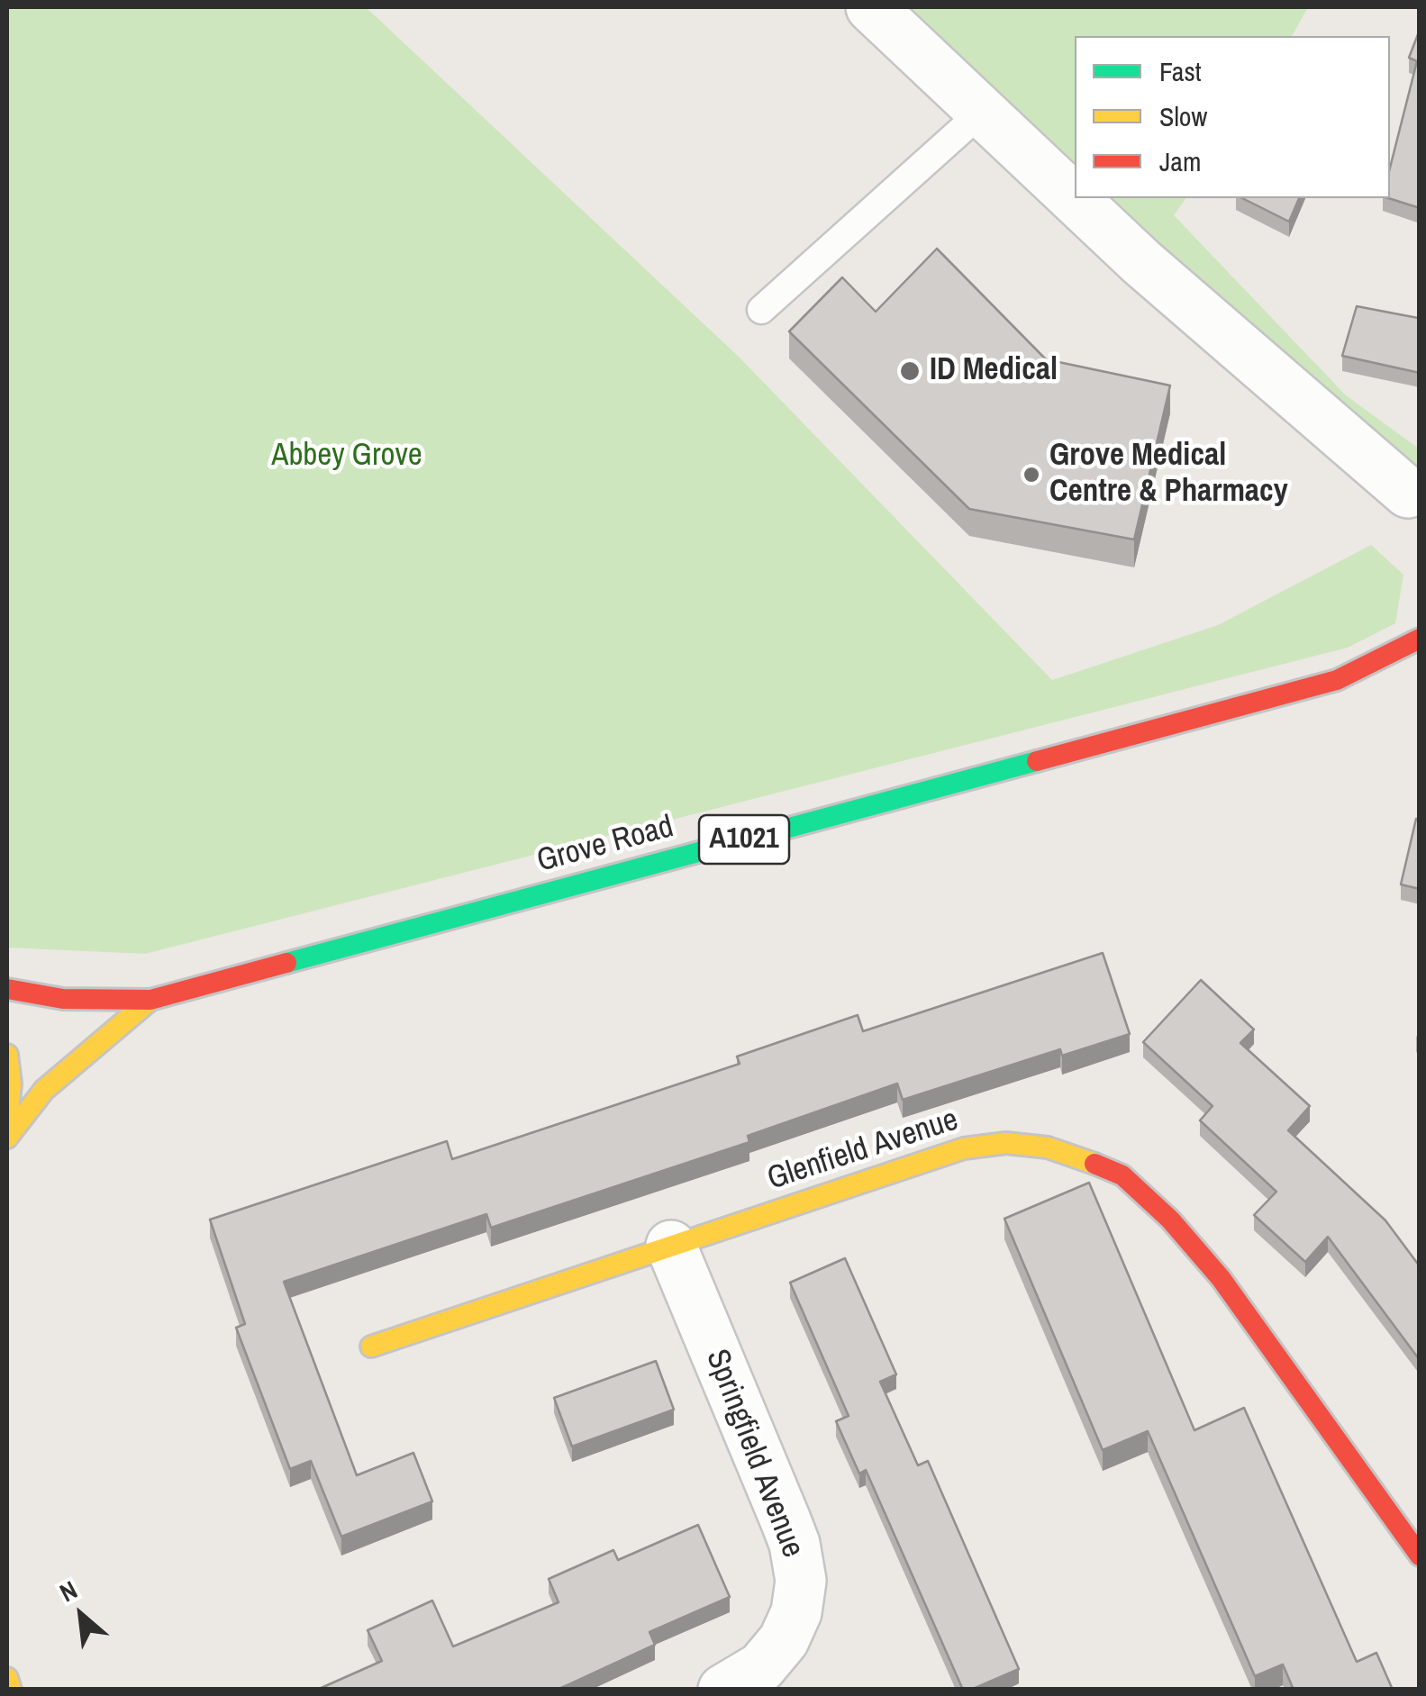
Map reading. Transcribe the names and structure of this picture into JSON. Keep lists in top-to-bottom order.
{
  "streets": {
    "main road": ["A1021", "Grove Road", "Glenfield Avenue"],
    "street": ["Springfield Avenue"]
  },
  "crossings": [
    ["Glenfield Avenue", "Springfield Avenue"]
  ],
  "parks": ["Abbey Grove"],
  "places": ["ID Medical", "Grove Medical Centre & Pharmacy"],
  "legend": ["Fast", "Slow", "Jam"],
  "north": "top left"
}
